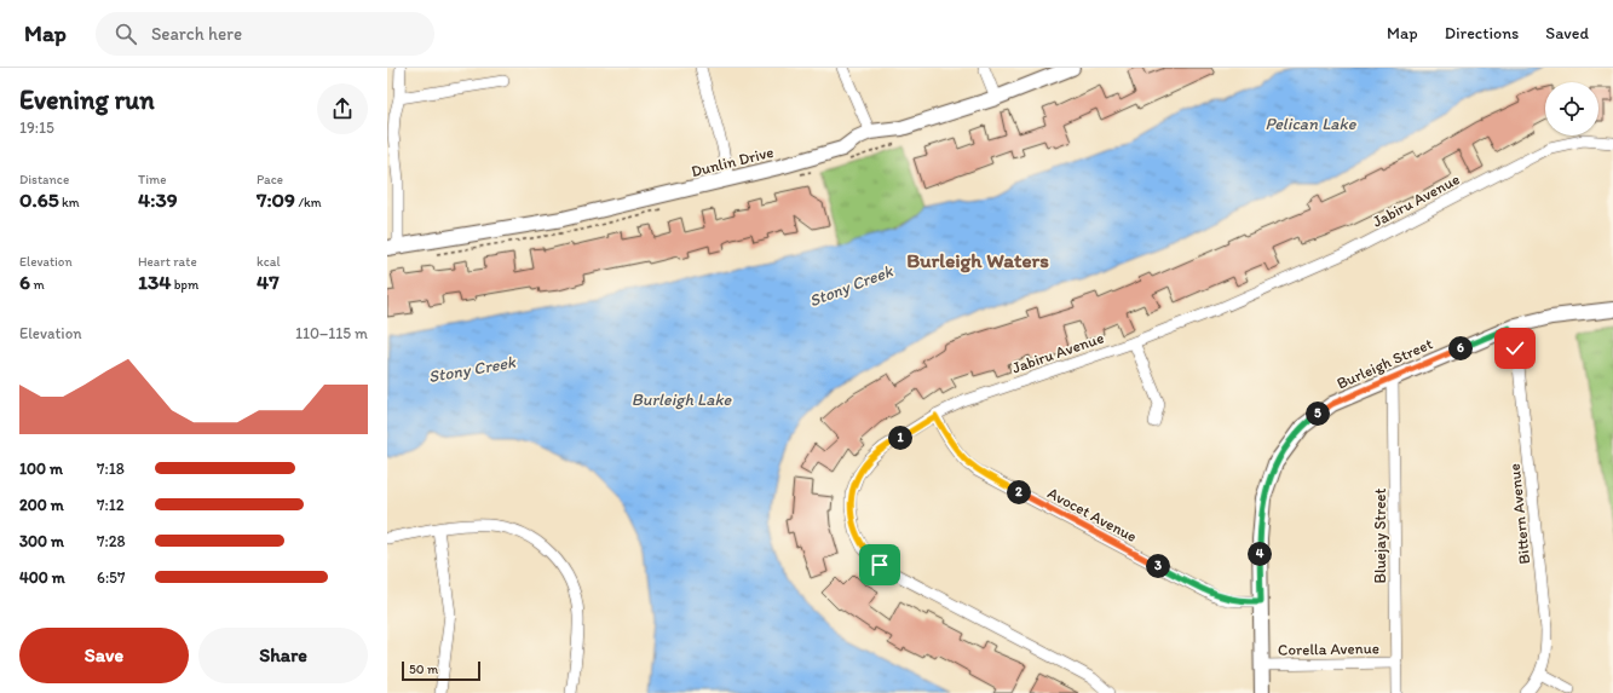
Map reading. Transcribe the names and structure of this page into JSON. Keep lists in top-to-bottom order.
{
  "streets": {
    "street": [
      "Dunlin Drive",
      "Jabiru Avenue",
      "Burleigh Street",
      "Avocet Avenue",
      "Bittern Avenue",
      "Bluejay Street",
      "Corella Avenue"
    ]
  },
  "crossings": [
    ["Jabiru Avenue", "Avocet Avenue"],
    ["Burleigh Street", "Avocet Avenue"],
    ["Burleigh Street", "Bittern Avenue"],
    ["Burleigh Street", "Bluejay Street"],
    ["Burleigh Street", "Corella Avenue"],
    ["Bluejay Street", "Corella Avenue"]
  ],
  "districts": ["Burleigh Waters"],
  "water": ["Pelican Lake", "Stony Creek", "Burleigh Lake"],
  "scale_bar": "50 m",
  "page": {
    "header": "Map",
    "search": "Search here",
    "nav": ["Map", "Directions", "Saved"],
    "heading": ["Evening run", "19:15"],
    "stats": [
      ["Distance", "0.65 km"],
      ["Time", "4:39"],
      ["Pace", "7:09 /km"],
      ["Elevation", "6 m"],
      ["Heart rate", "134 bpm"],
      ["kcal", "47"]
    ],
    "chart": ["Elevation", "110–115 m"],
    "pins": [
      "6",
      "5",
      "1",
      "2",
      "4",
      "3"
    ],
    "list": [
      {
        "name": "100 m",
        "note": "7:18"
      },
      {
        "name": "200 m",
        "note": "7:12"
      },
      {
        "name": "300 m",
        "note": "7:28"
      },
      {
        "name": "400 m",
        "note": "6:57"
      }
    ],
    "buttons": ["Save", "Share"],
    "scale": "50 m"
  }
}
